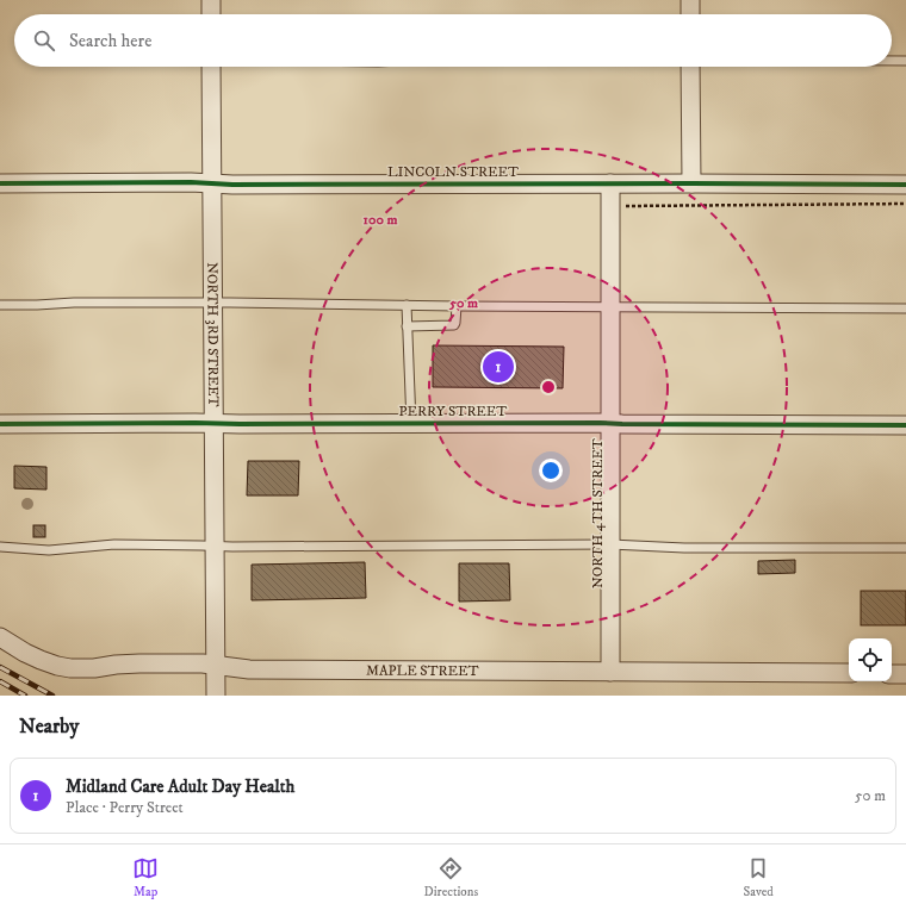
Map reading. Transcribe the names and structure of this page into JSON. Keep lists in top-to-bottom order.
{
  "streets": {
    "street": [
      "LINCOLN STREET",
      "NORTH 3RD STREET",
      "PERRY STREET",
      "NORTH 4TH STREET",
      "MAPLE STREET"
    ]
  },
  "crossings": [
    ["LINCOLN STREET", "NORTH 3RD STREET"],
    ["LINCOLN STREET", "NORTH 4TH STREET"],
    ["NORTH 3RD STREET", "PERRY STREET"],
    ["NORTH 3RD STREET", "MAPLE STREET"],
    ["PERRY STREET", "NORTH 4TH STREET"],
    ["NORTH 4TH STREET", "MAPLE STREET"]
  ],
  "page": {
    "search": "Search here",
    "pins": "1",
    "heading": "Nearby",
    "list": [
      {
        "mark": "1",
        "name": "Midland Care Adult Day Health",
        "note": "Place · Perry Street",
        "value": "50 m"
      }
    ],
    "nav": ["Map", "Directions", "Saved"]
  },
  "rings": ["100 m", "50 m"]
}
